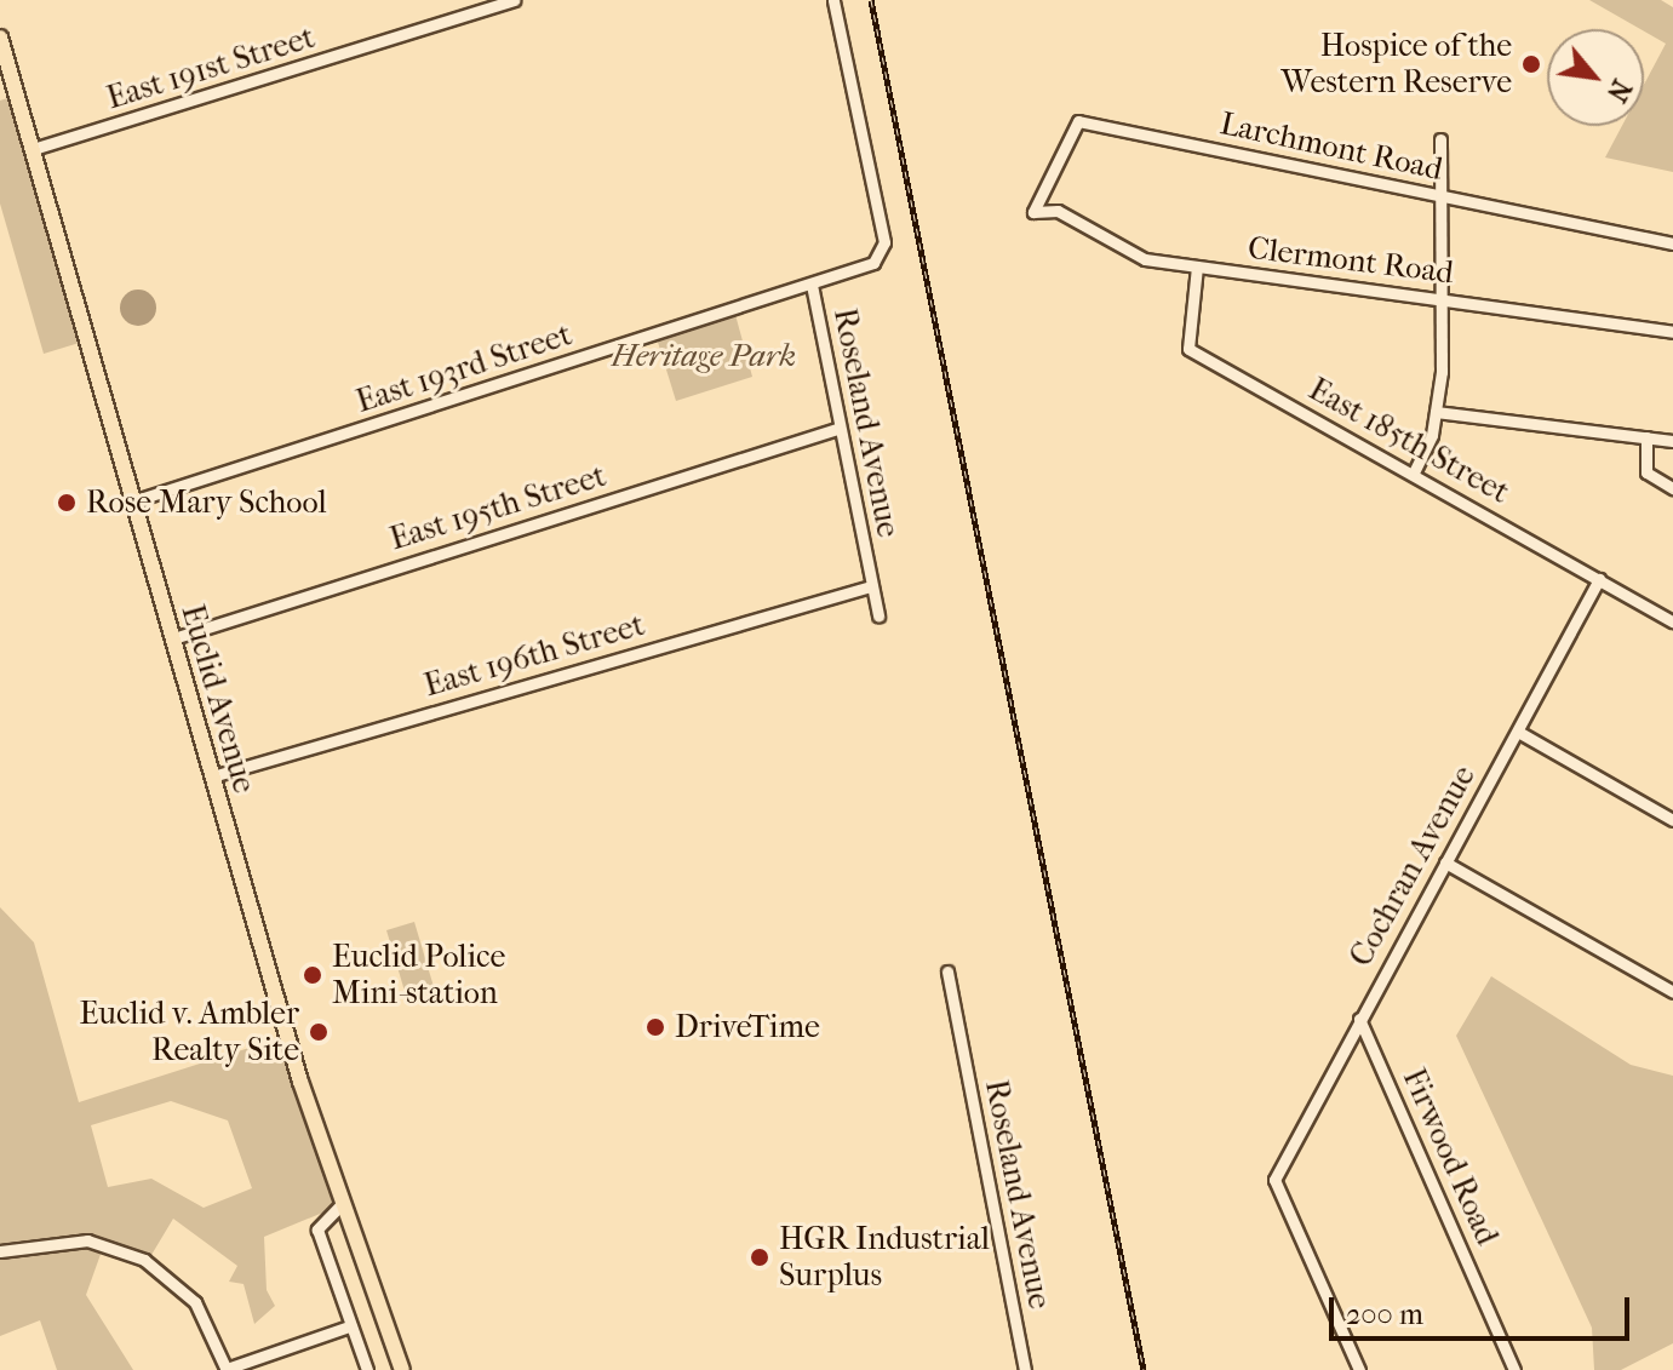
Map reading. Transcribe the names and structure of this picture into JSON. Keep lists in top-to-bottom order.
{
  "streets": {
    "main road": ["Euclid Avenue"],
    "street": [
      "East 191st Street",
      "Larchmont Road",
      "Clermont Road",
      "East 193rd Street",
      "Roseland Avenue",
      "East 185th Street",
      "East 195th Street",
      "East 196th Street",
      "Cochran Avenue",
      "Firwood Road"
    ]
  },
  "crossings": [
    ["East 191st Street", "Euclid Avenue"],
    ["Larchmont Road", "Clermont Road"],
    ["Clermont Road", "East 185th Street"],
    ["East 193rd Street", "Roseland Avenue"],
    ["East 193rd Street", "Euclid Avenue"],
    ["Roseland Avenue", "East 195th Street"],
    ["Roseland Avenue", "East 196th Street"],
    ["East 185th Street", "Cochran Avenue"],
    ["East 195th Street", "Euclid Avenue"],
    ["East 196th Street", "Euclid Avenue"],
    ["Cochran Avenue", "Firwood Road"]
  ],
  "parks": ["Heritage Park"],
  "places": [
    "Hospice of the Western Reserve",
    "Rose Mary School",
    "Euclid Police Mini-station",
    "DriveTime",
    "Euclid v. Ambler Realty Site",
    "HGR Industrial Surplus"
  ],
  "scale_bar": "200 m",
  "north": "bottom right"
}
